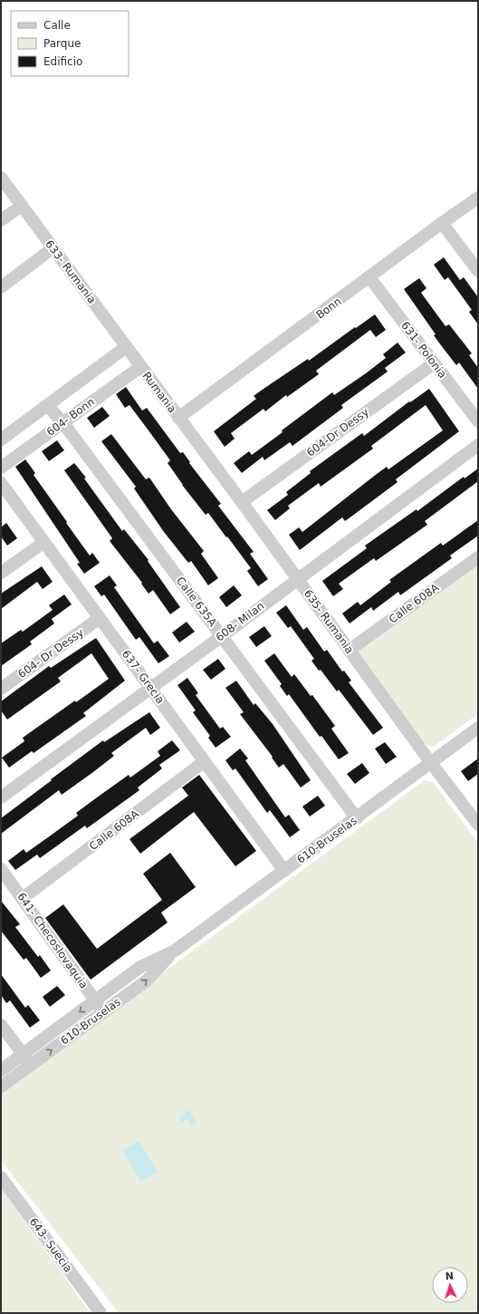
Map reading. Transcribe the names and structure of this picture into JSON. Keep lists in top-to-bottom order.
{
  "streets": {
    "street": [
      "633- Rumania",
      "Bonn",
      "631- Polonia",
      "Rumania",
      "604- Bonn",
      "604-Dr Dessy",
      "Calle 635A",
      "Calle 608A",
      "608- Milan",
      "635- Rumania",
      "604- Dr Dessy",
      "637- Grecia",
      "610-Bruselas",
      "641- Checoslovaquia",
      "643- Suecia"
    ]
  },
  "crossings": [
    ["633- Rumania", "Rumania"],
    ["633- Rumania", "604- Bonn"],
    ["Bonn", "631- Polonia"],
    ["Bonn", "Rumania"],
    ["Bonn", "635- Rumania"],
    ["631- Polonia", "604-Dr Dessy"],
    ["Rumania", "604- Bonn"],
    ["Rumania", "635- Rumania"],
    ["604- Bonn", "Calle 635A"],
    ["604-Dr Dessy", "635- Rumania"],
    ["Calle 635A", "608- Milan"],
    ["Calle 635A", "610-Bruselas"],
    ["Calle 608A", "635- Rumania"],
    ["Calle 608A", "637- Grecia"],
    ["Calle 608A", "641- Checoslovaquia"],
    ["608- Milan", "635- Rumania"],
    ["608- Milan", "637- Grecia"],
    ["635- Rumania", "610-Bruselas"],
    ["604- Dr Dessy", "637- Grecia"],
    ["637- Grecia", "610-Bruselas"],
    ["610-Bruselas", "641- Checoslovaquia"]
  ],
  "legend": ["Calle", "Parque", "Edificio"],
  "north": "top"
}
